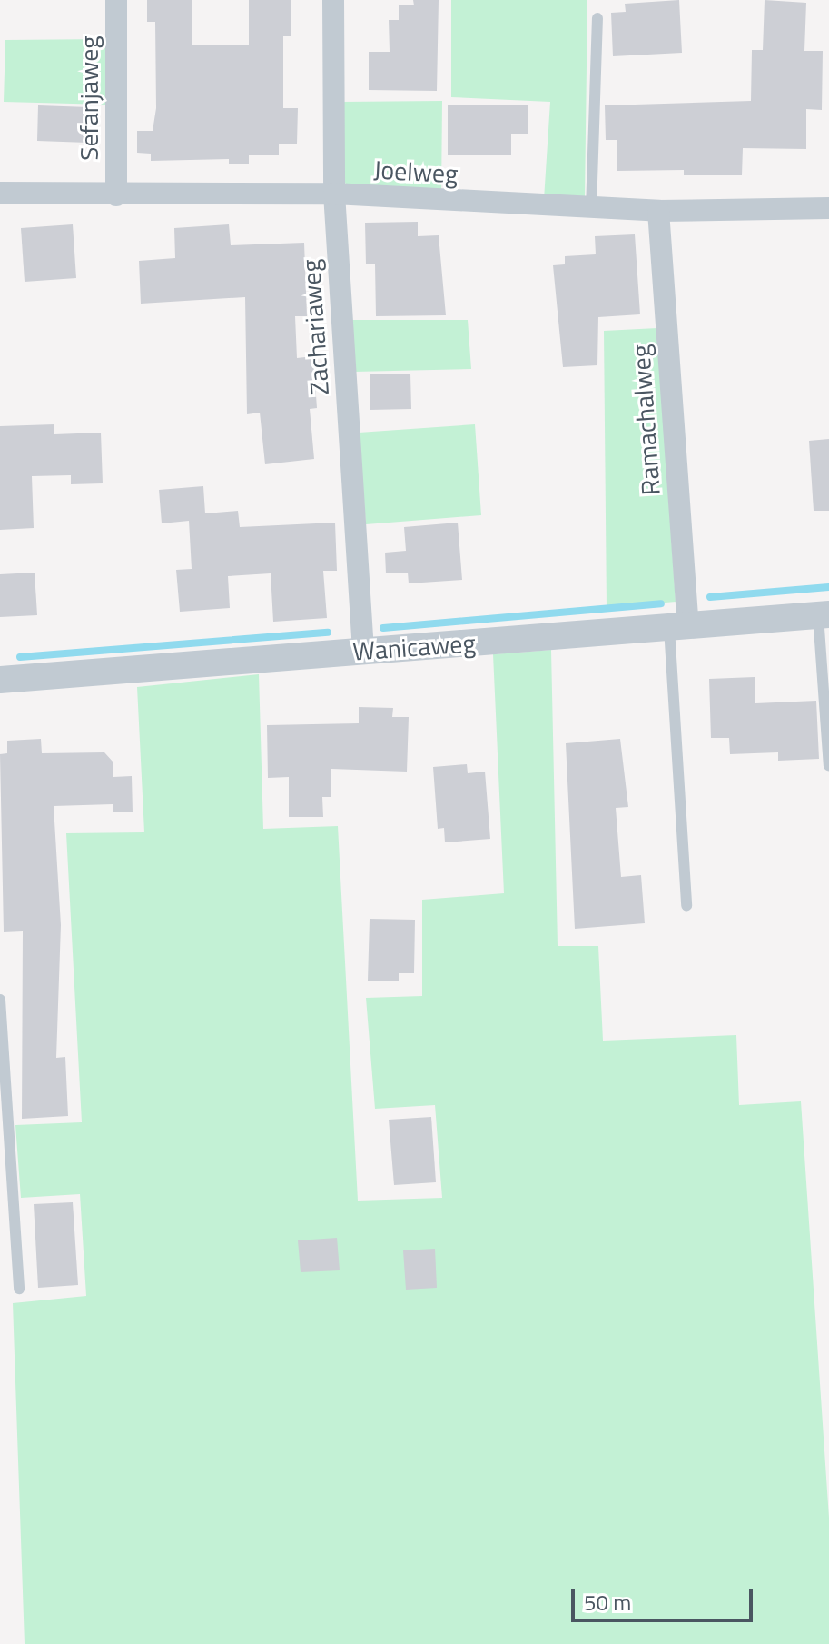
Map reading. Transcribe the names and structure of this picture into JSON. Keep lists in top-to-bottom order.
{
  "streets": {
    "street": [
      "Sefanjaweg",
      "Joelweg",
      "Zachariaweg",
      "Ramachalweg",
      "Wanicaweg"
    ]
  },
  "crossings": [
    ["Sefanjaweg", "Joelweg"],
    ["Joelweg", "Zachariaweg"],
    ["Joelweg", "Ramachalweg"],
    ["Zachariaweg", "Wanicaweg"],
    ["Ramachalweg", "Wanicaweg"]
  ],
  "scale_bar": "50 m"
}
